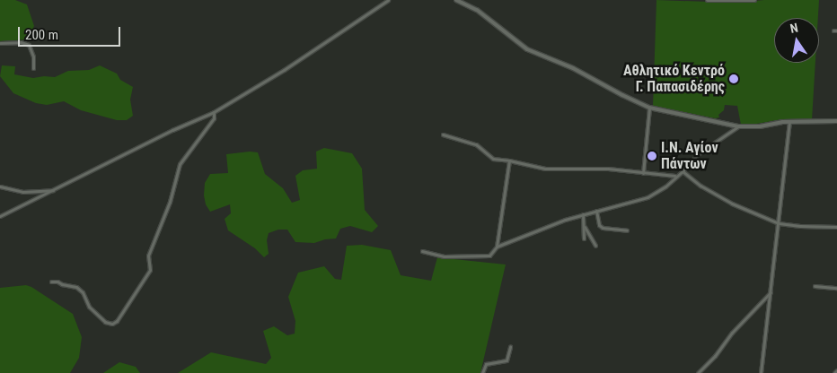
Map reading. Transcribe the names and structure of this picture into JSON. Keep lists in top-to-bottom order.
{
  "places": ["Αθλητικό Κεντρό Γ. Παπασιδέρης", "Ι.Ν. Αγίον Πάντων"],
  "scale_bar": "200 m",
  "north": "top"
}
